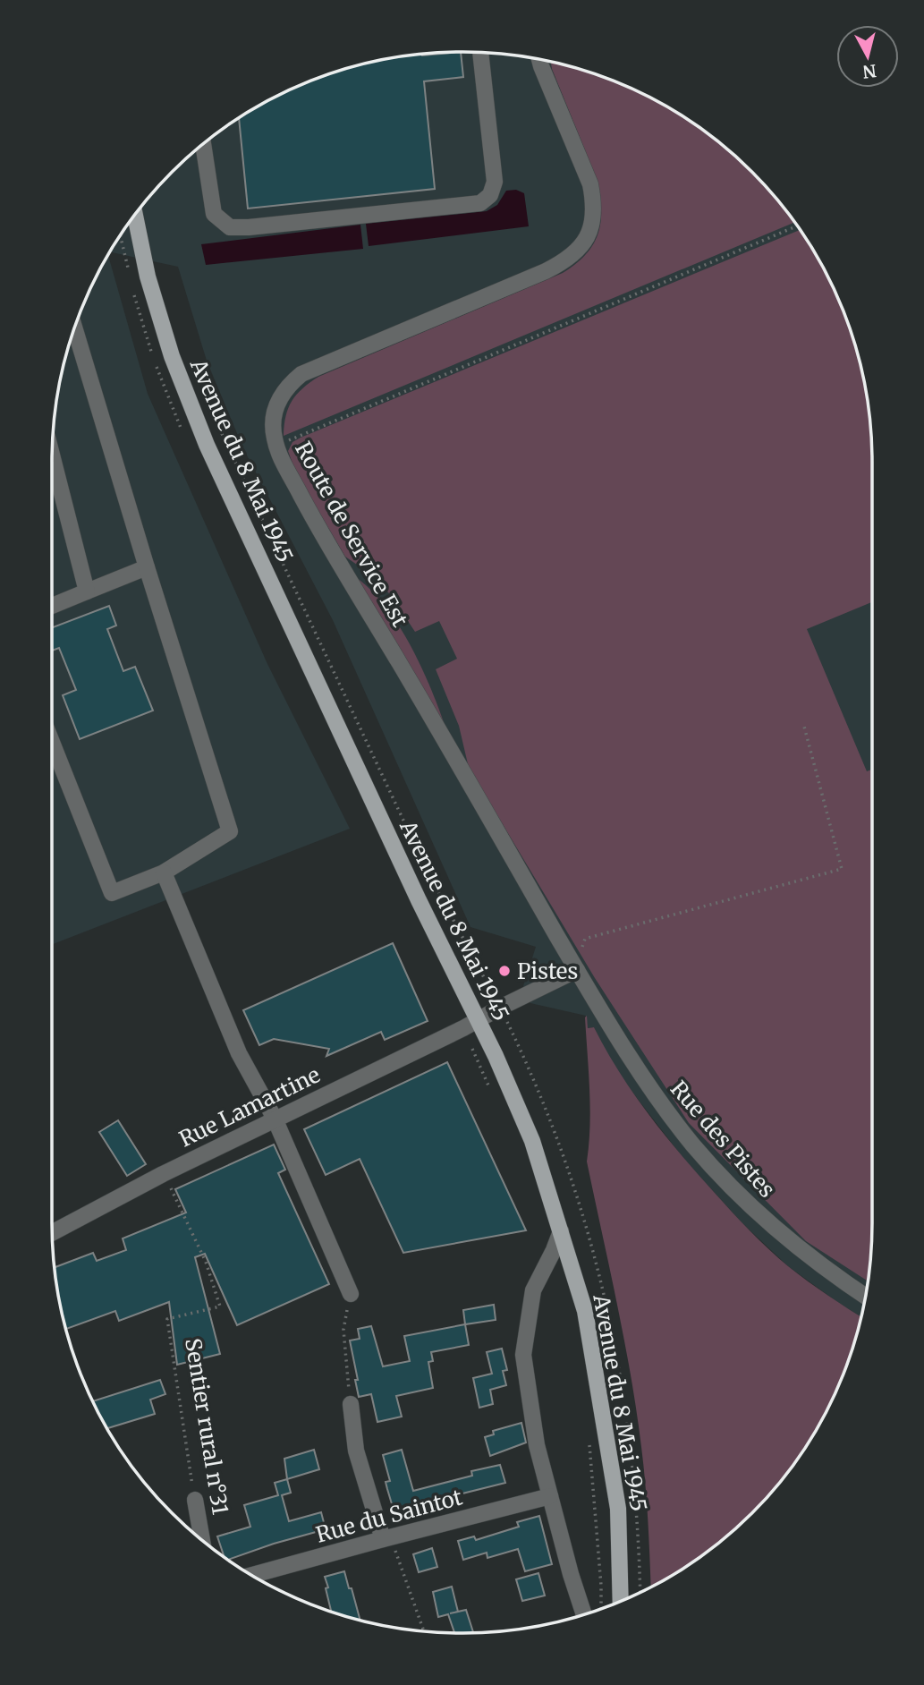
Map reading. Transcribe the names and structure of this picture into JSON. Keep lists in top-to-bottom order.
{
  "streets": {
    "main road": ["Avenue du 8 Mai 1945"],
    "street": [
      "Route de Service Est",
      "Rue Lamartine",
      "Rue des Pistes",
      "Sentier rural n°31",
      "Rue du Saintot"
    ]
  },
  "crossings": [
    ["Avenue du 8 Mai 1945", "Rue Lamartine"],
    ["Route de Service Est", "Rue Lamartine"],
    ["Route de Service Est", "Rue des Pistes"],
    ["Rue Lamartine", "Rue des Pistes"],
    ["Rue Lamartine", "Sentier rural n°31"]
  ],
  "places": ["Pistes"],
  "north": "bottom"
}
